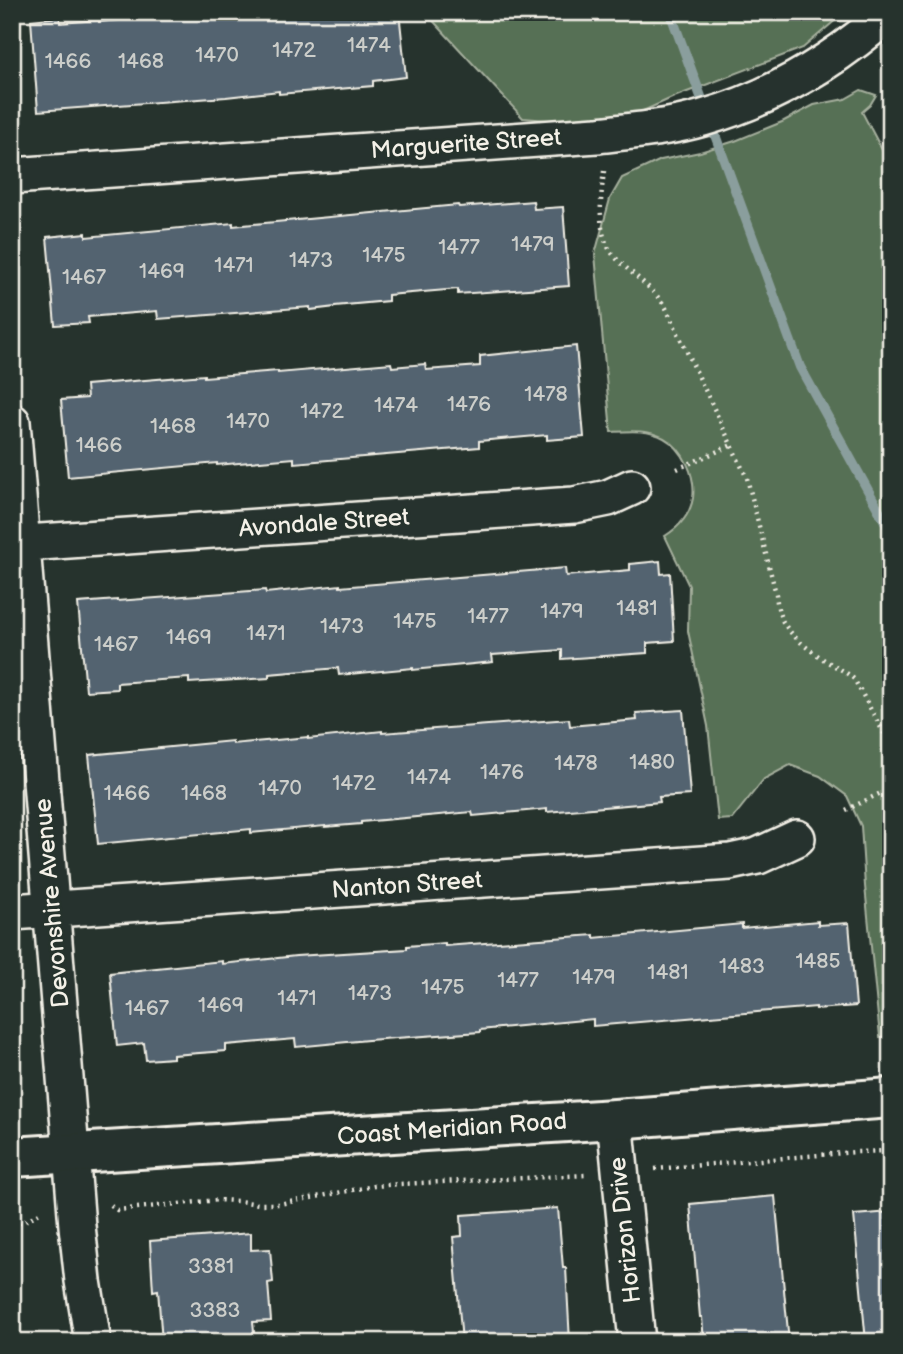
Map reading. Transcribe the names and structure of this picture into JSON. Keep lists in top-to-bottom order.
{
  "streets": {
    "main road": ["Coast Meridian Road"],
    "street": [
      "Marguerite Street",
      "Avondale Street",
      "Nanton Street",
      "Devonshire Avenue",
      "Horizon Drive"
    ]
  },
  "crossings": [
    ["Avondale Street", "Devonshire Avenue"],
    ["Nanton Street", "Devonshire Avenue"],
    ["Devonshire Avenue", "Coast Meridian Road"],
    ["Coast Meridian Road", "Horizon Drive"]
  ],
  "house_numbers": [
    "1474",
    "1472",
    "1470",
    "1466",
    "1468",
    "1479",
    "1477",
    "1475",
    "1473",
    "1471",
    "1469",
    "1467",
    "1478",
    "1476",
    "1474",
    "1472",
    "1470",
    "1468",
    "1466",
    "1481",
    "1479",
    "1477",
    "1475",
    "1473",
    "1471",
    "1469",
    "1467",
    "1480",
    "1478",
    "1476",
    "1474",
    "1472",
    "1470",
    "1466",
    "1468",
    "1485",
    "1483",
    "1481",
    "1479",
    "1477",
    "1475",
    "1473",
    "1471",
    "1469",
    "1467",
    "3381",
    "3383"
  ]
}
